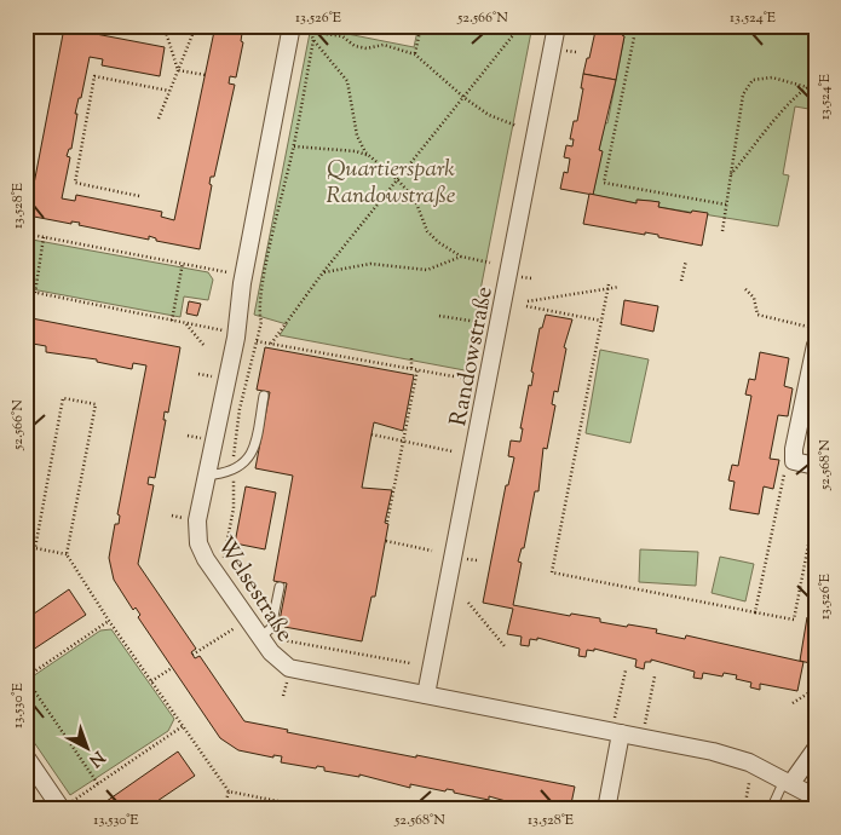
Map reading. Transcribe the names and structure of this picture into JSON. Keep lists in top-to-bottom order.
{
  "streets": {
    "street": ["Randowstraße", "Welsestraße"]
  },
  "crossings": [
    ["Randowstraße", "Welsestraße"]
  ],
  "parks": ["Quartierspark Randowstraße"],
  "north": "bottom right",
  "coordinates": [
    "13.526°E",
    "52.566°N",
    "13.524°E",
    "13.528°E",
    "52.568°N",
    "13.530°E"
  ]
}
